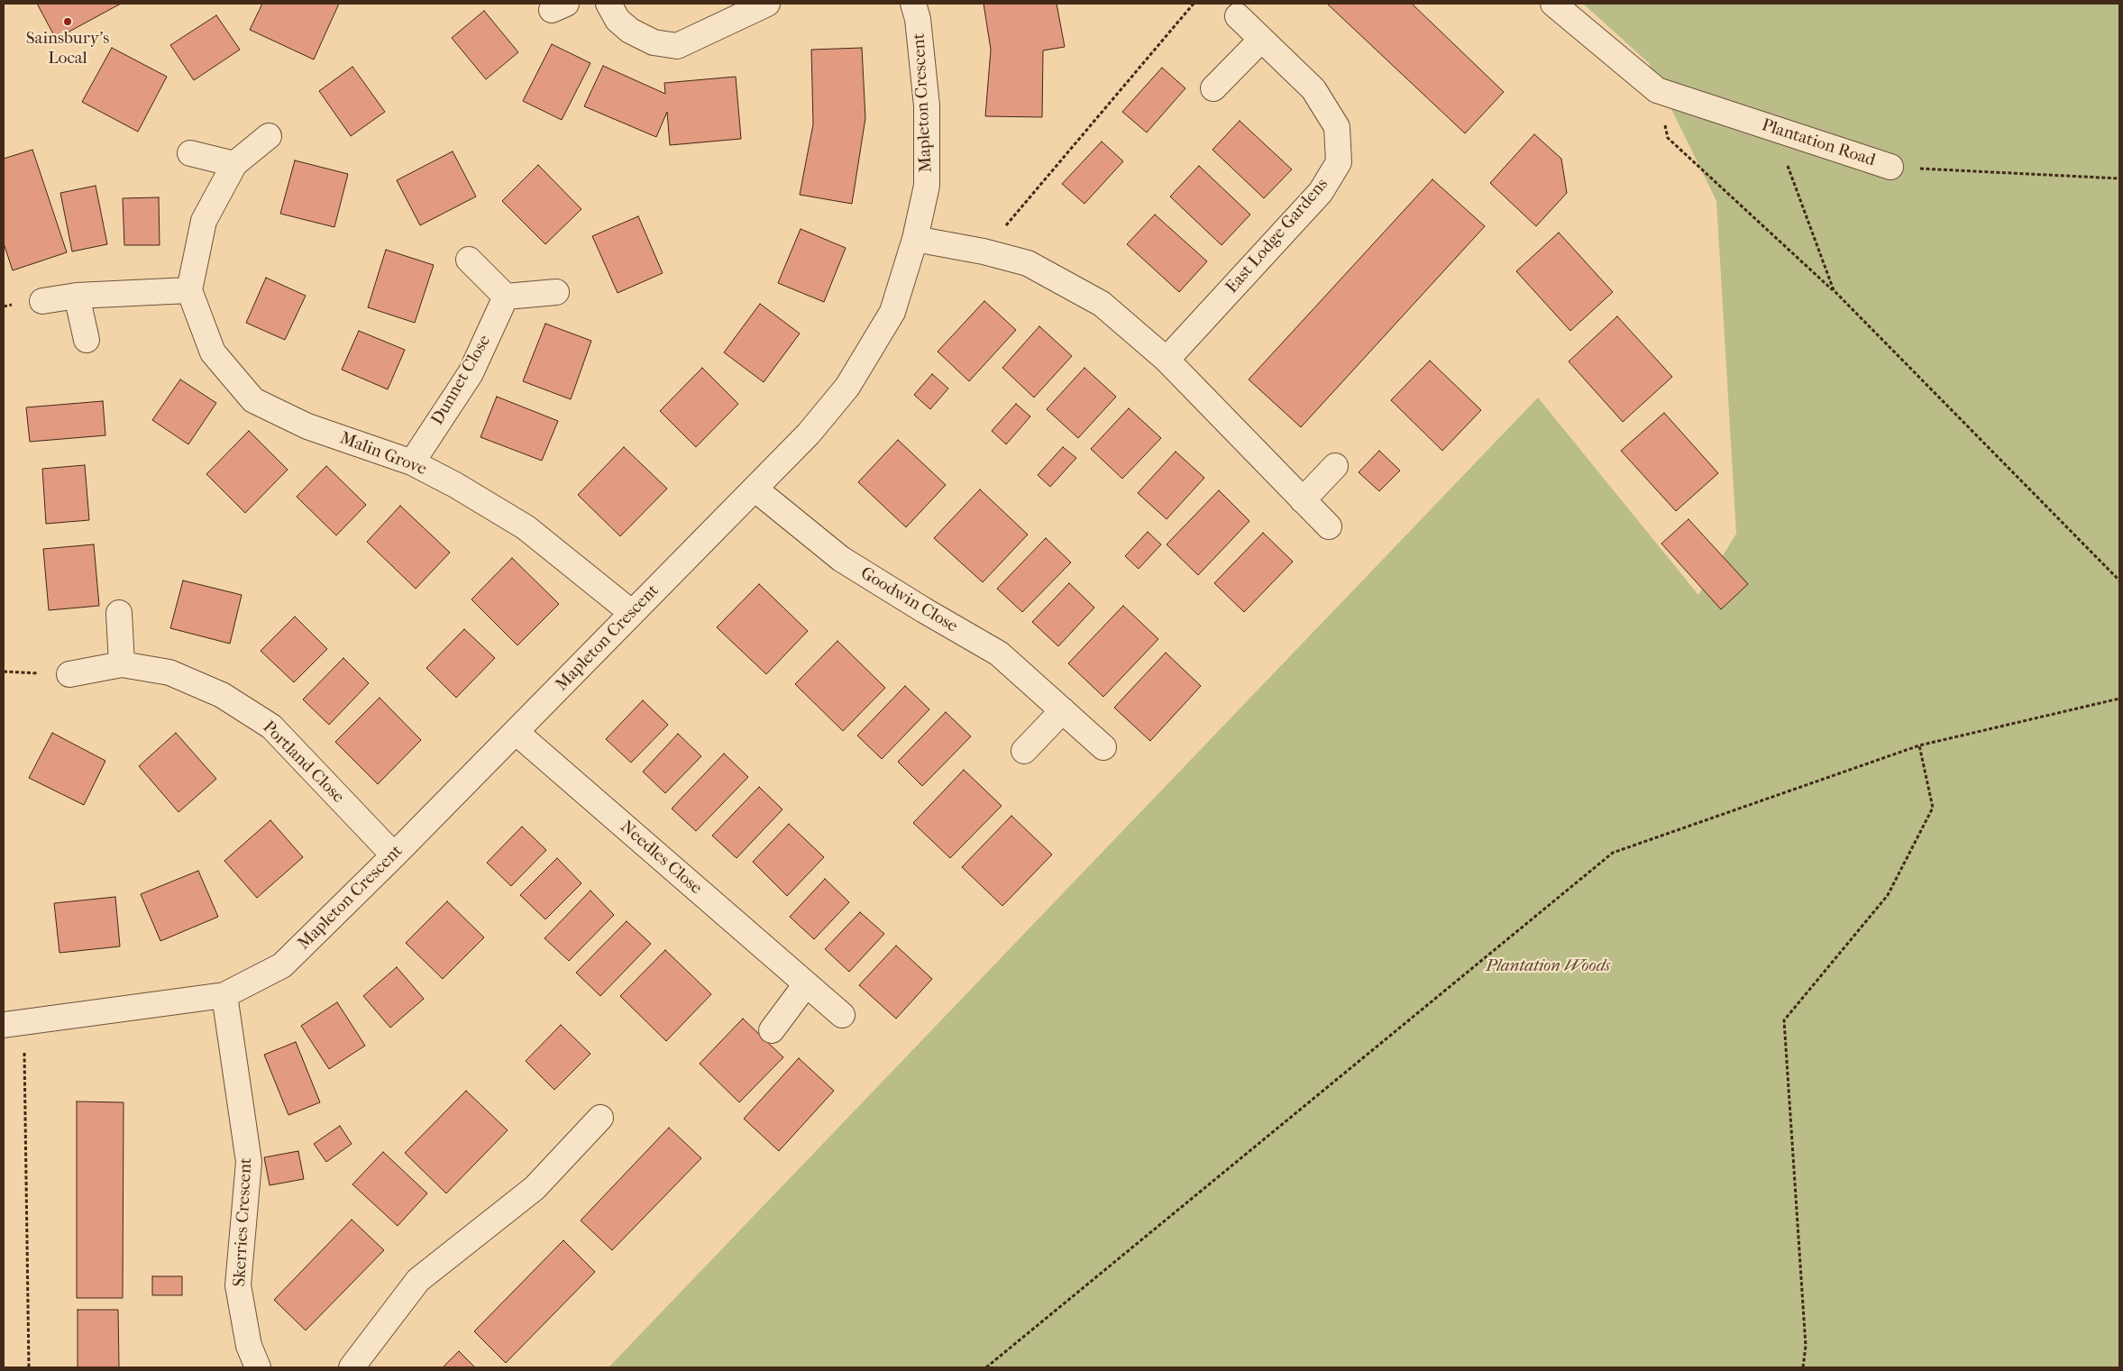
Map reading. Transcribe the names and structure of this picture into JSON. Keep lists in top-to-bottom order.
{
  "streets": {
    "street": [
      "Mapleton Crescent",
      "Plantation Road",
      "East Lodge Gardens",
      "Dunnet Close",
      "Malin Grove",
      "Goodwin Close",
      "Portland Close",
      "Needles Close",
      "Skerries Crescent"
    ]
  },
  "crossings": [
    ["Mapleton Crescent", "Malin Grove"],
    ["Mapleton Crescent", "Goodwin Close"],
    ["Mapleton Crescent", "Portland Close"],
    ["Mapleton Crescent", "Needles Close"],
    ["Mapleton Crescent", "Skerries Crescent"],
    ["Dunnet Close", "Malin Grove"]
  ],
  "parks": ["Plantation Woods"],
  "places": ["Sainsbury's Local"]
}
